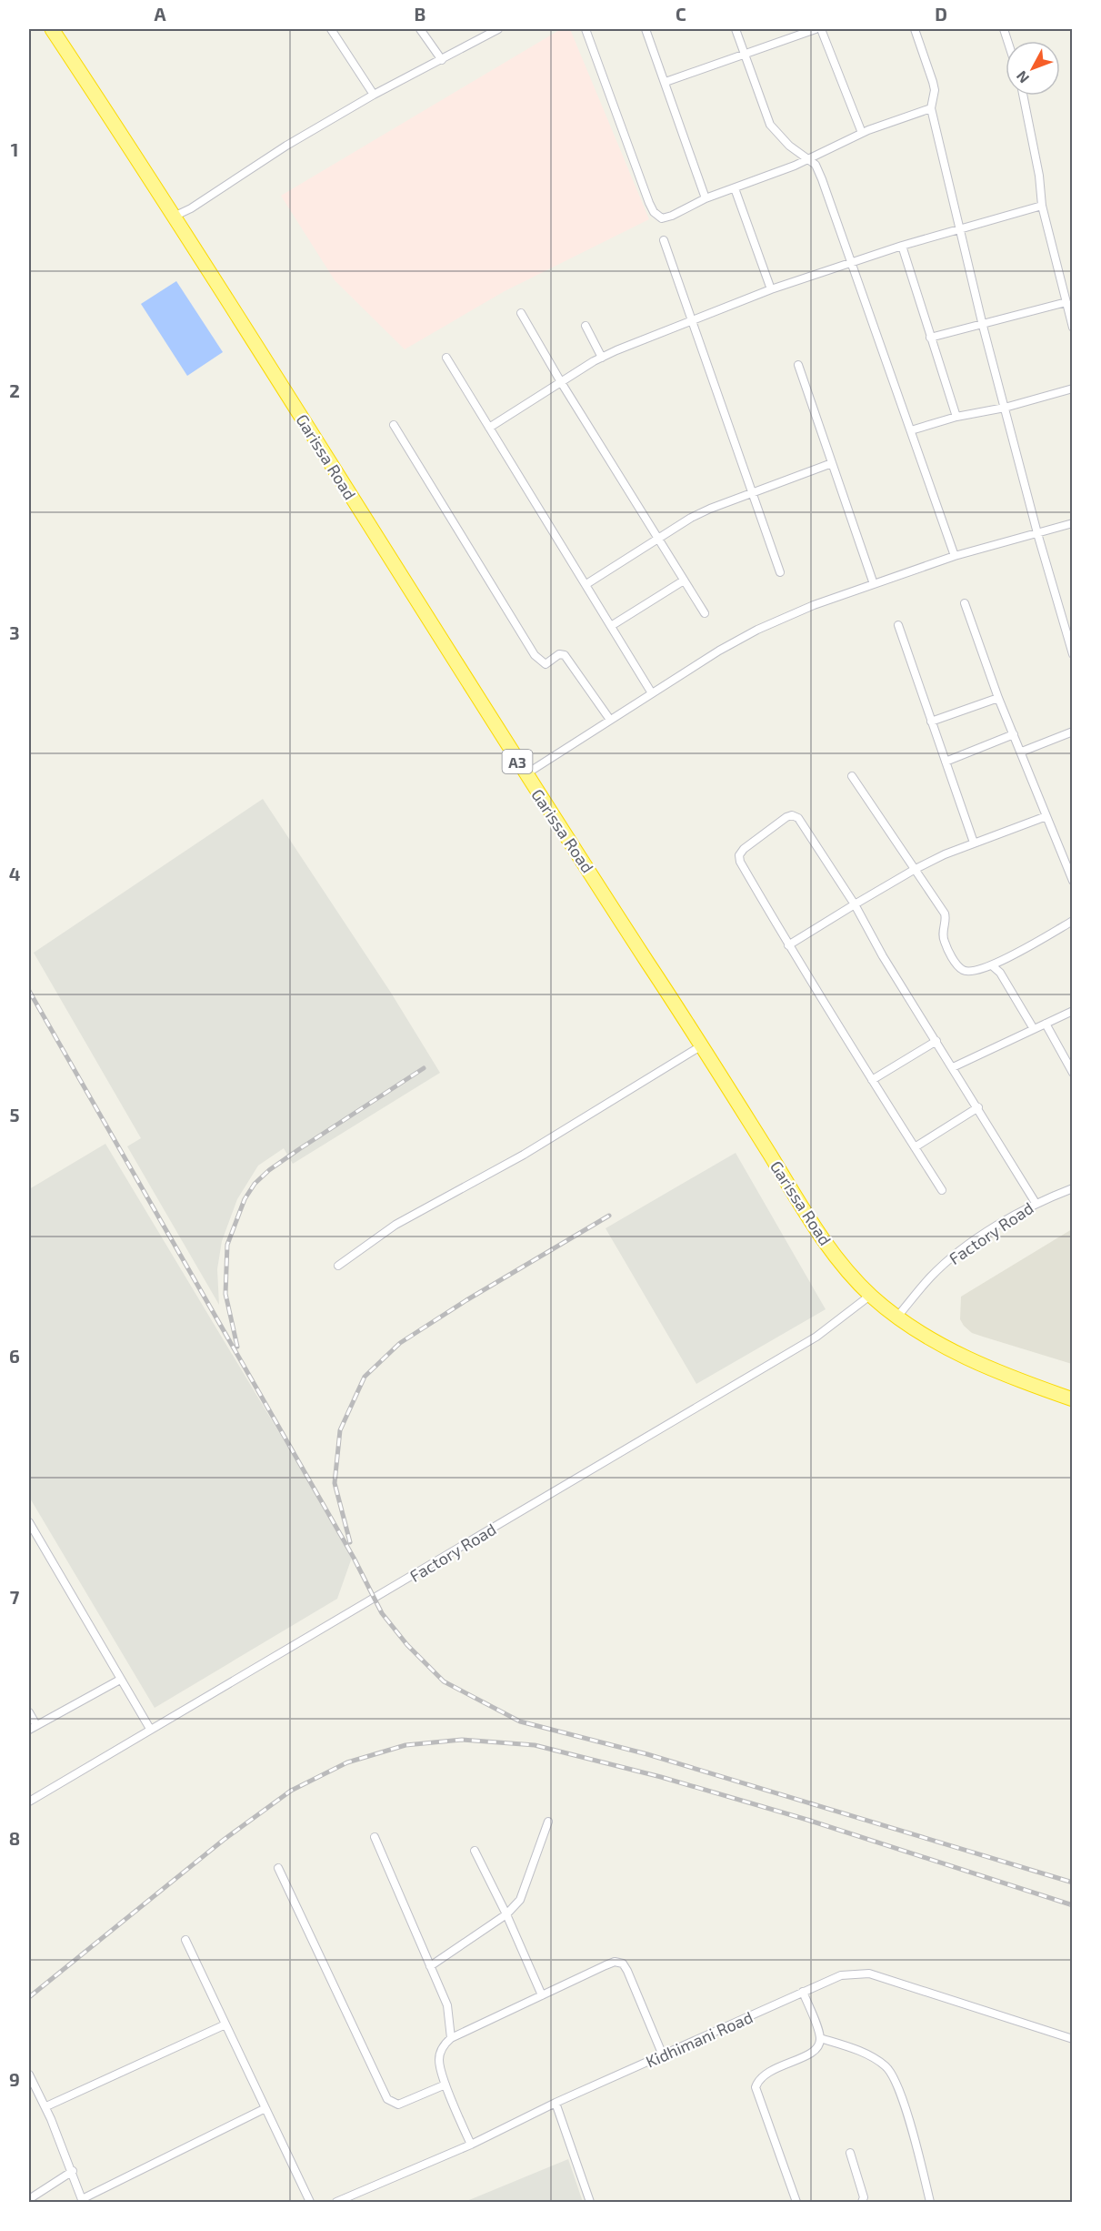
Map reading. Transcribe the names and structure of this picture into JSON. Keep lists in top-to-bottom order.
{
  "streets": {
    "highway": ["Garissa Road", "A3"],
    "street": ["Factory Road", "Kidhimani Road"]
  },
  "crossings": [
    ["Garissa Road", "Factory Road"]
  ],
  "north": "bottom left",
  "grid": {
    "columns": [
      "A",
      "B",
      "C",
      "D"
    ],
    "rows": [
      "1",
      "2",
      "3",
      "4",
      "5",
      "6",
      "7",
      "8",
      "9"
    ]
  }
}
